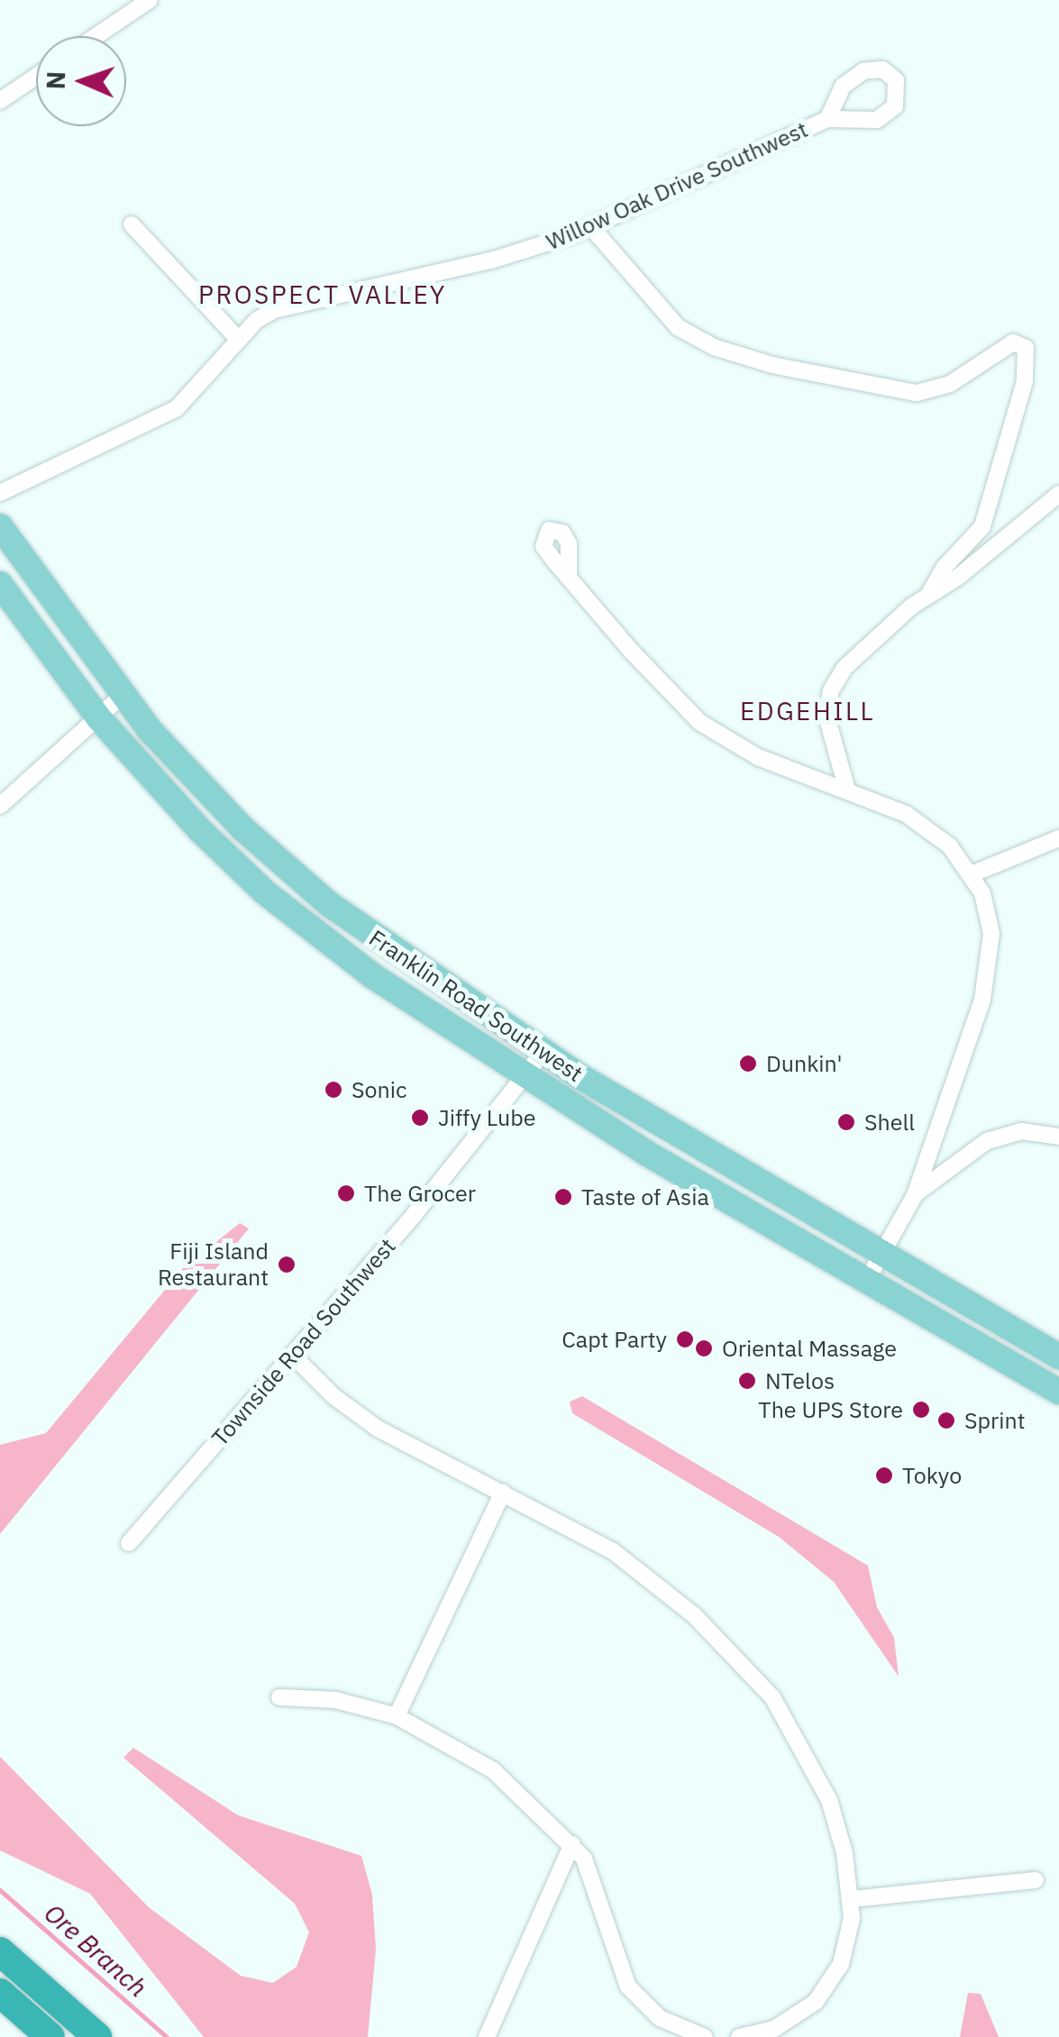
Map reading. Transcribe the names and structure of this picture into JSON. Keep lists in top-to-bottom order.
{
  "streets": {
    "main road": ["Franklin Road Southwest"],
    "street": ["Willow Oak Drive Southwest", "Townside Road Southwest"]
  },
  "crossings": [
    ["Franklin Road Southwest", "Townside Road Southwest"]
  ],
  "districts": ["PROSPECT VALLEY", "EDGEHILL"],
  "water": ["Ore Branch"],
  "places": [
    "Dunkin'",
    "Sonic",
    "Jiffy Lube",
    "Shell",
    "The Grocer",
    "Taste of Asia",
    "Fiji Island Restaurant",
    "Capt Party",
    "Oriental Massage",
    "NTelos",
    "The UPS Store",
    "Sprint",
    "Tokyo"
  ],
  "north": "left"
}
